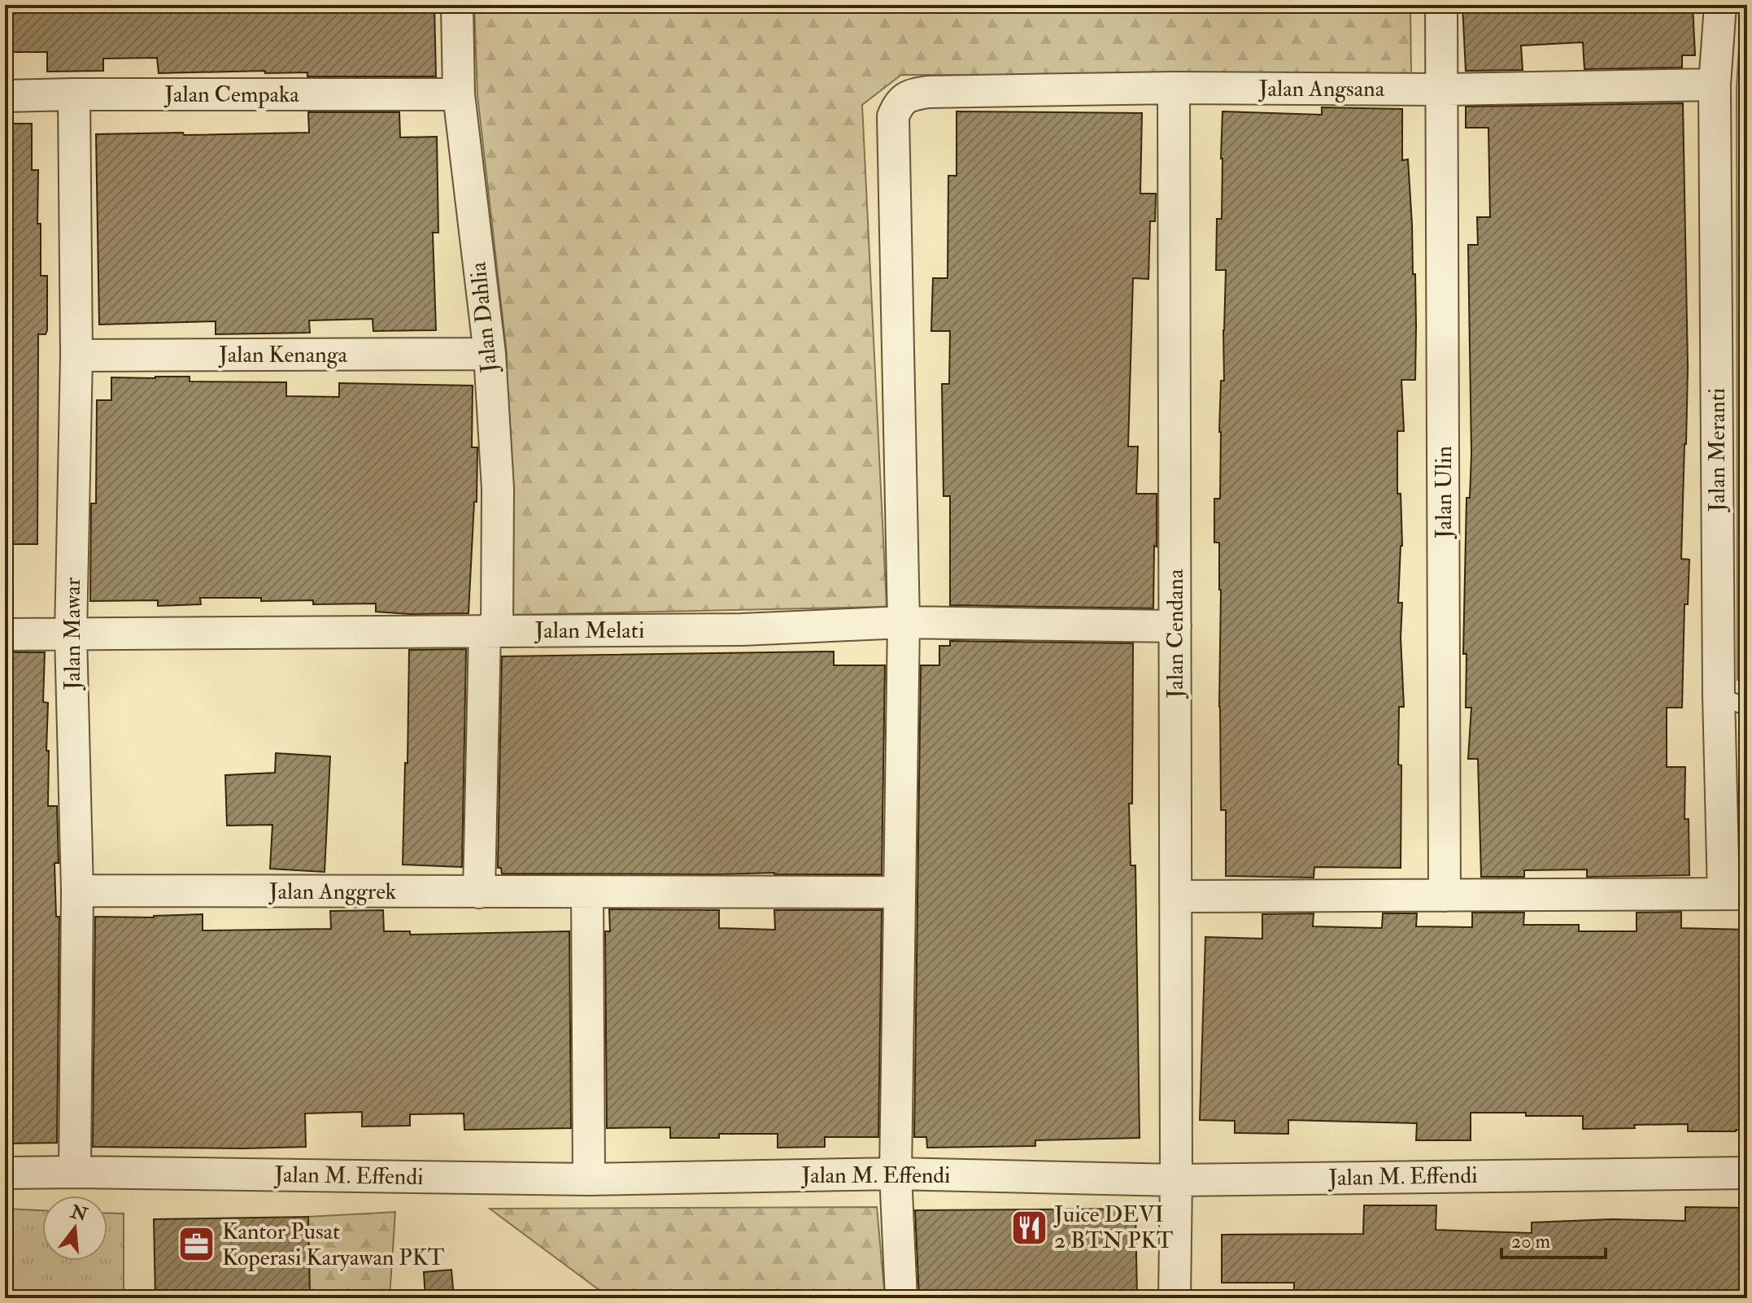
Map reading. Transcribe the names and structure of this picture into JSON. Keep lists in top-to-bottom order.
{
  "streets": {
    "street": [
      "Jalan Angsana",
      "Jalan Cempaka",
      "Jalan Dahlia",
      "Jalan Kenanga",
      "Jalan Meranti",
      "Jalan Ulin",
      "Jalan Melati",
      "Jalan Mawar",
      "Jalan Cendana",
      "Jalan Anggrek",
      "Jalan M. Effendi"
    ]
  },
  "crossings": [
    ["Jalan Angsana", "Jalan Meranti"],
    ["Jalan Angsana", "Jalan Ulin"],
    ["Jalan Angsana", "Jalan Melati"],
    ["Jalan Angsana", "Jalan Cendana"],
    ["Jalan Cempaka", "Jalan Dahlia"],
    ["Jalan Cempaka", "Jalan Mawar"],
    ["Jalan Dahlia", "Jalan Kenanga"],
    ["Jalan Dahlia", "Jalan Melati"],
    ["Jalan Dahlia", "Jalan Anggrek"],
    ["Jalan Kenanga", "Jalan Mawar"],
    ["Jalan Melati", "Jalan Mawar"],
    ["Jalan Melati", "Jalan Cendana"],
    ["Jalan Mawar", "Jalan Anggrek"],
    ["Jalan Mawar", "Jalan M. Effendi"],
    ["Jalan Cendana", "Jalan M. Effendi"]
  ],
  "places": {
    "restaurant": ["Juice DEVI 2 BTN PKT"],
    "office": ["Kantor Pusat Koperasi Karyawan PKT"]
  },
  "scale_bar": "20 m",
  "north": "top"
}
